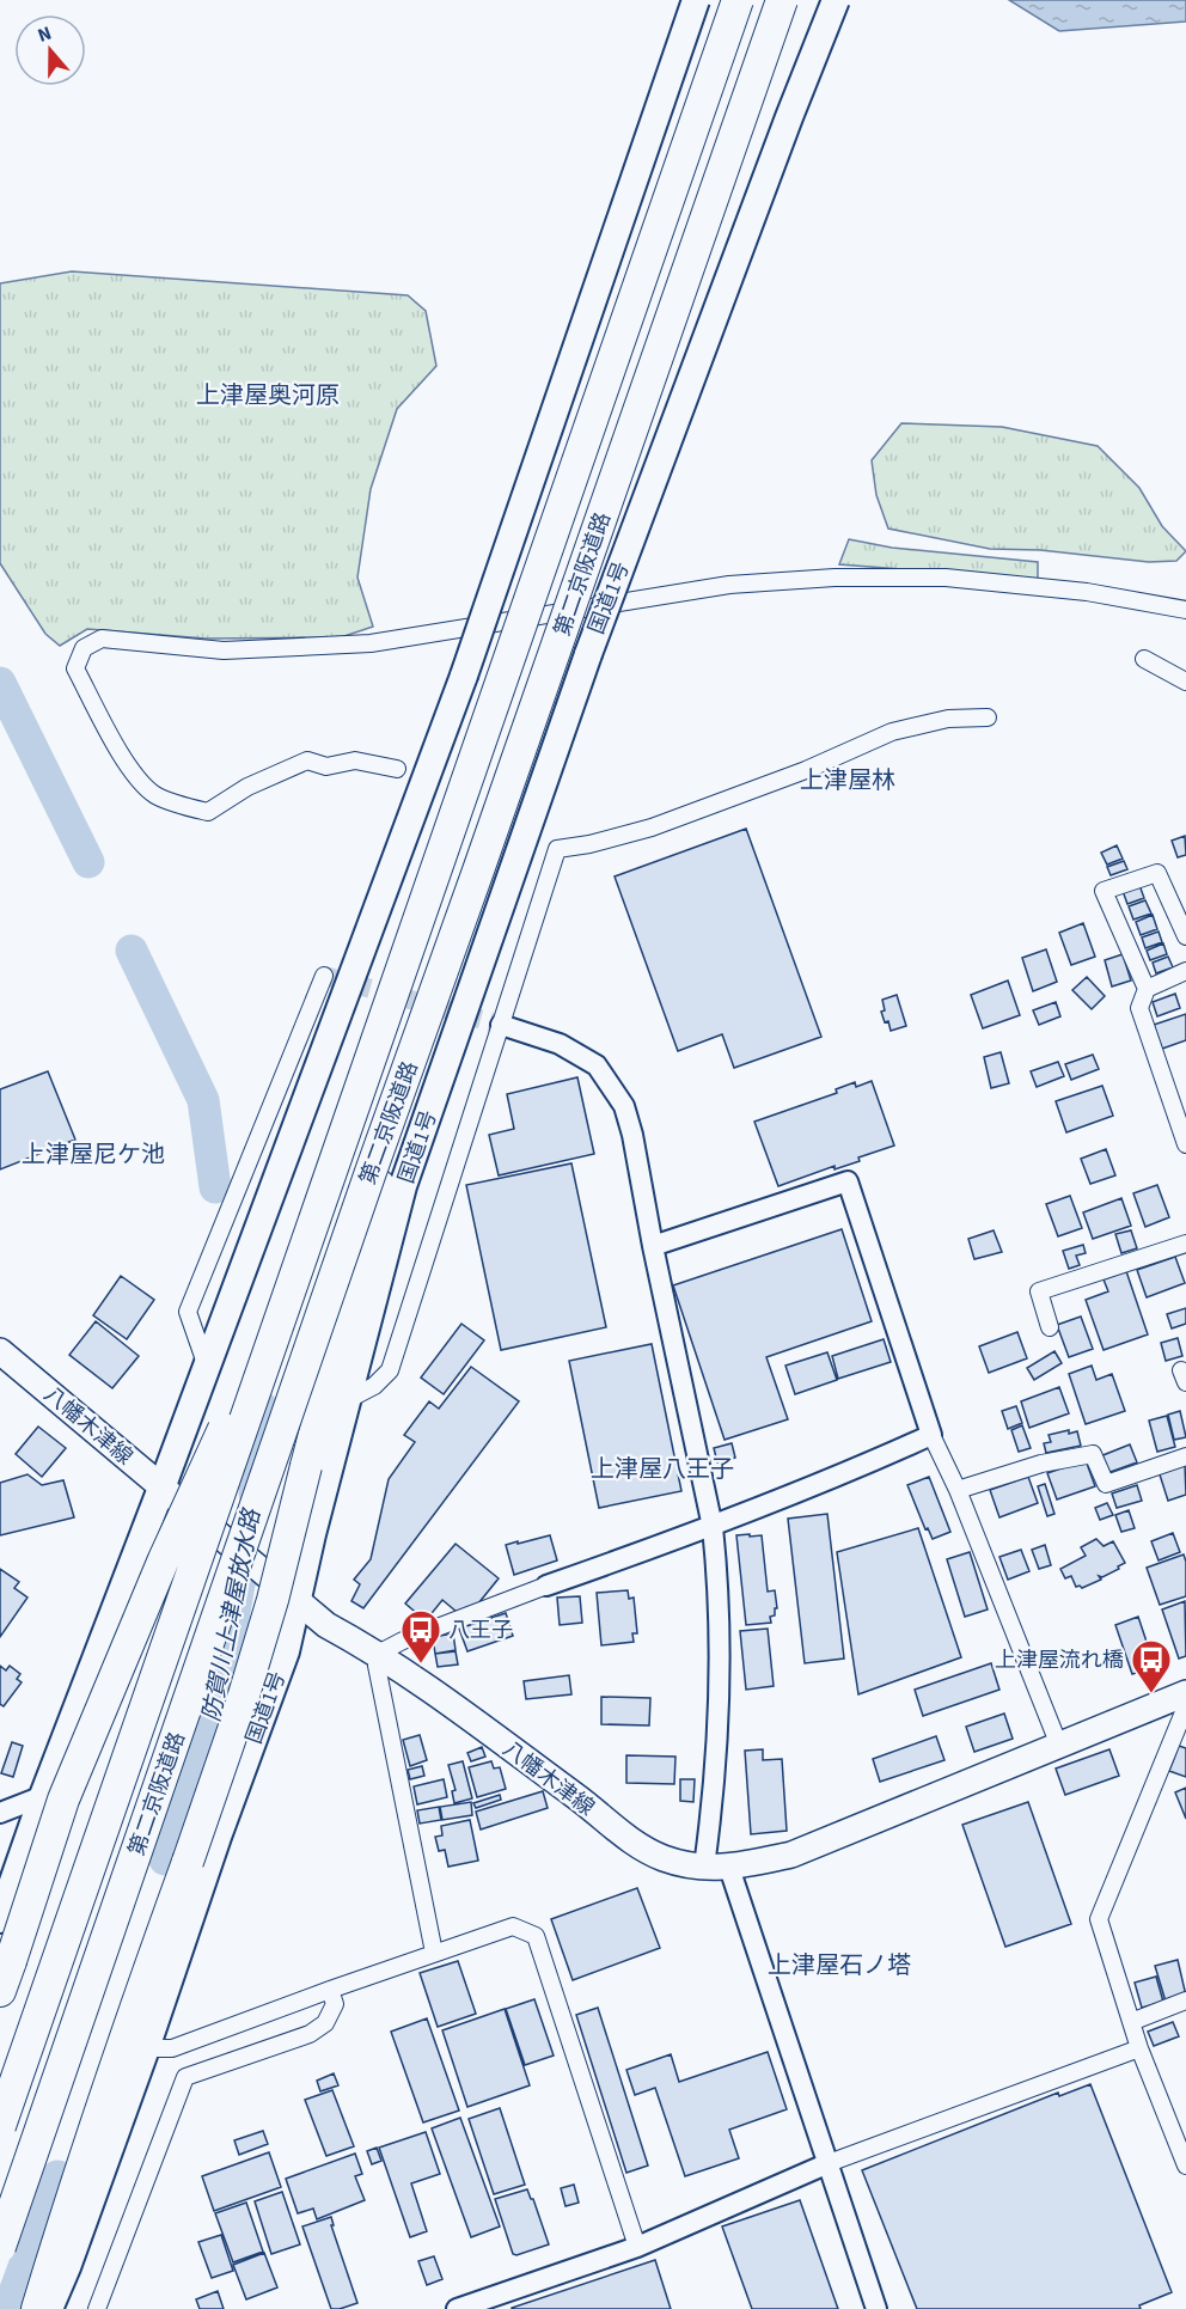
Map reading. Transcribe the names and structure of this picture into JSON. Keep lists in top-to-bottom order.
{
  "streets": {
    "highway": ["第二京阪道路", "国道1号"],
    "main road": ["八幡木津線"]
  },
  "crossings": [
    ["国道1号", "八幡木津線"]
  ],
  "districts": [
    "上津屋奥河原",
    "上津屋林",
    "上津屋尼ケ池",
    "上津屋八王子",
    "上津屋石ノ塔"
  ],
  "water": ["防賀川上津屋放水路"],
  "places": {
    "bus stop": ["八王子", "上津屋流れ橋"]
  },
  "north": "top"
}
